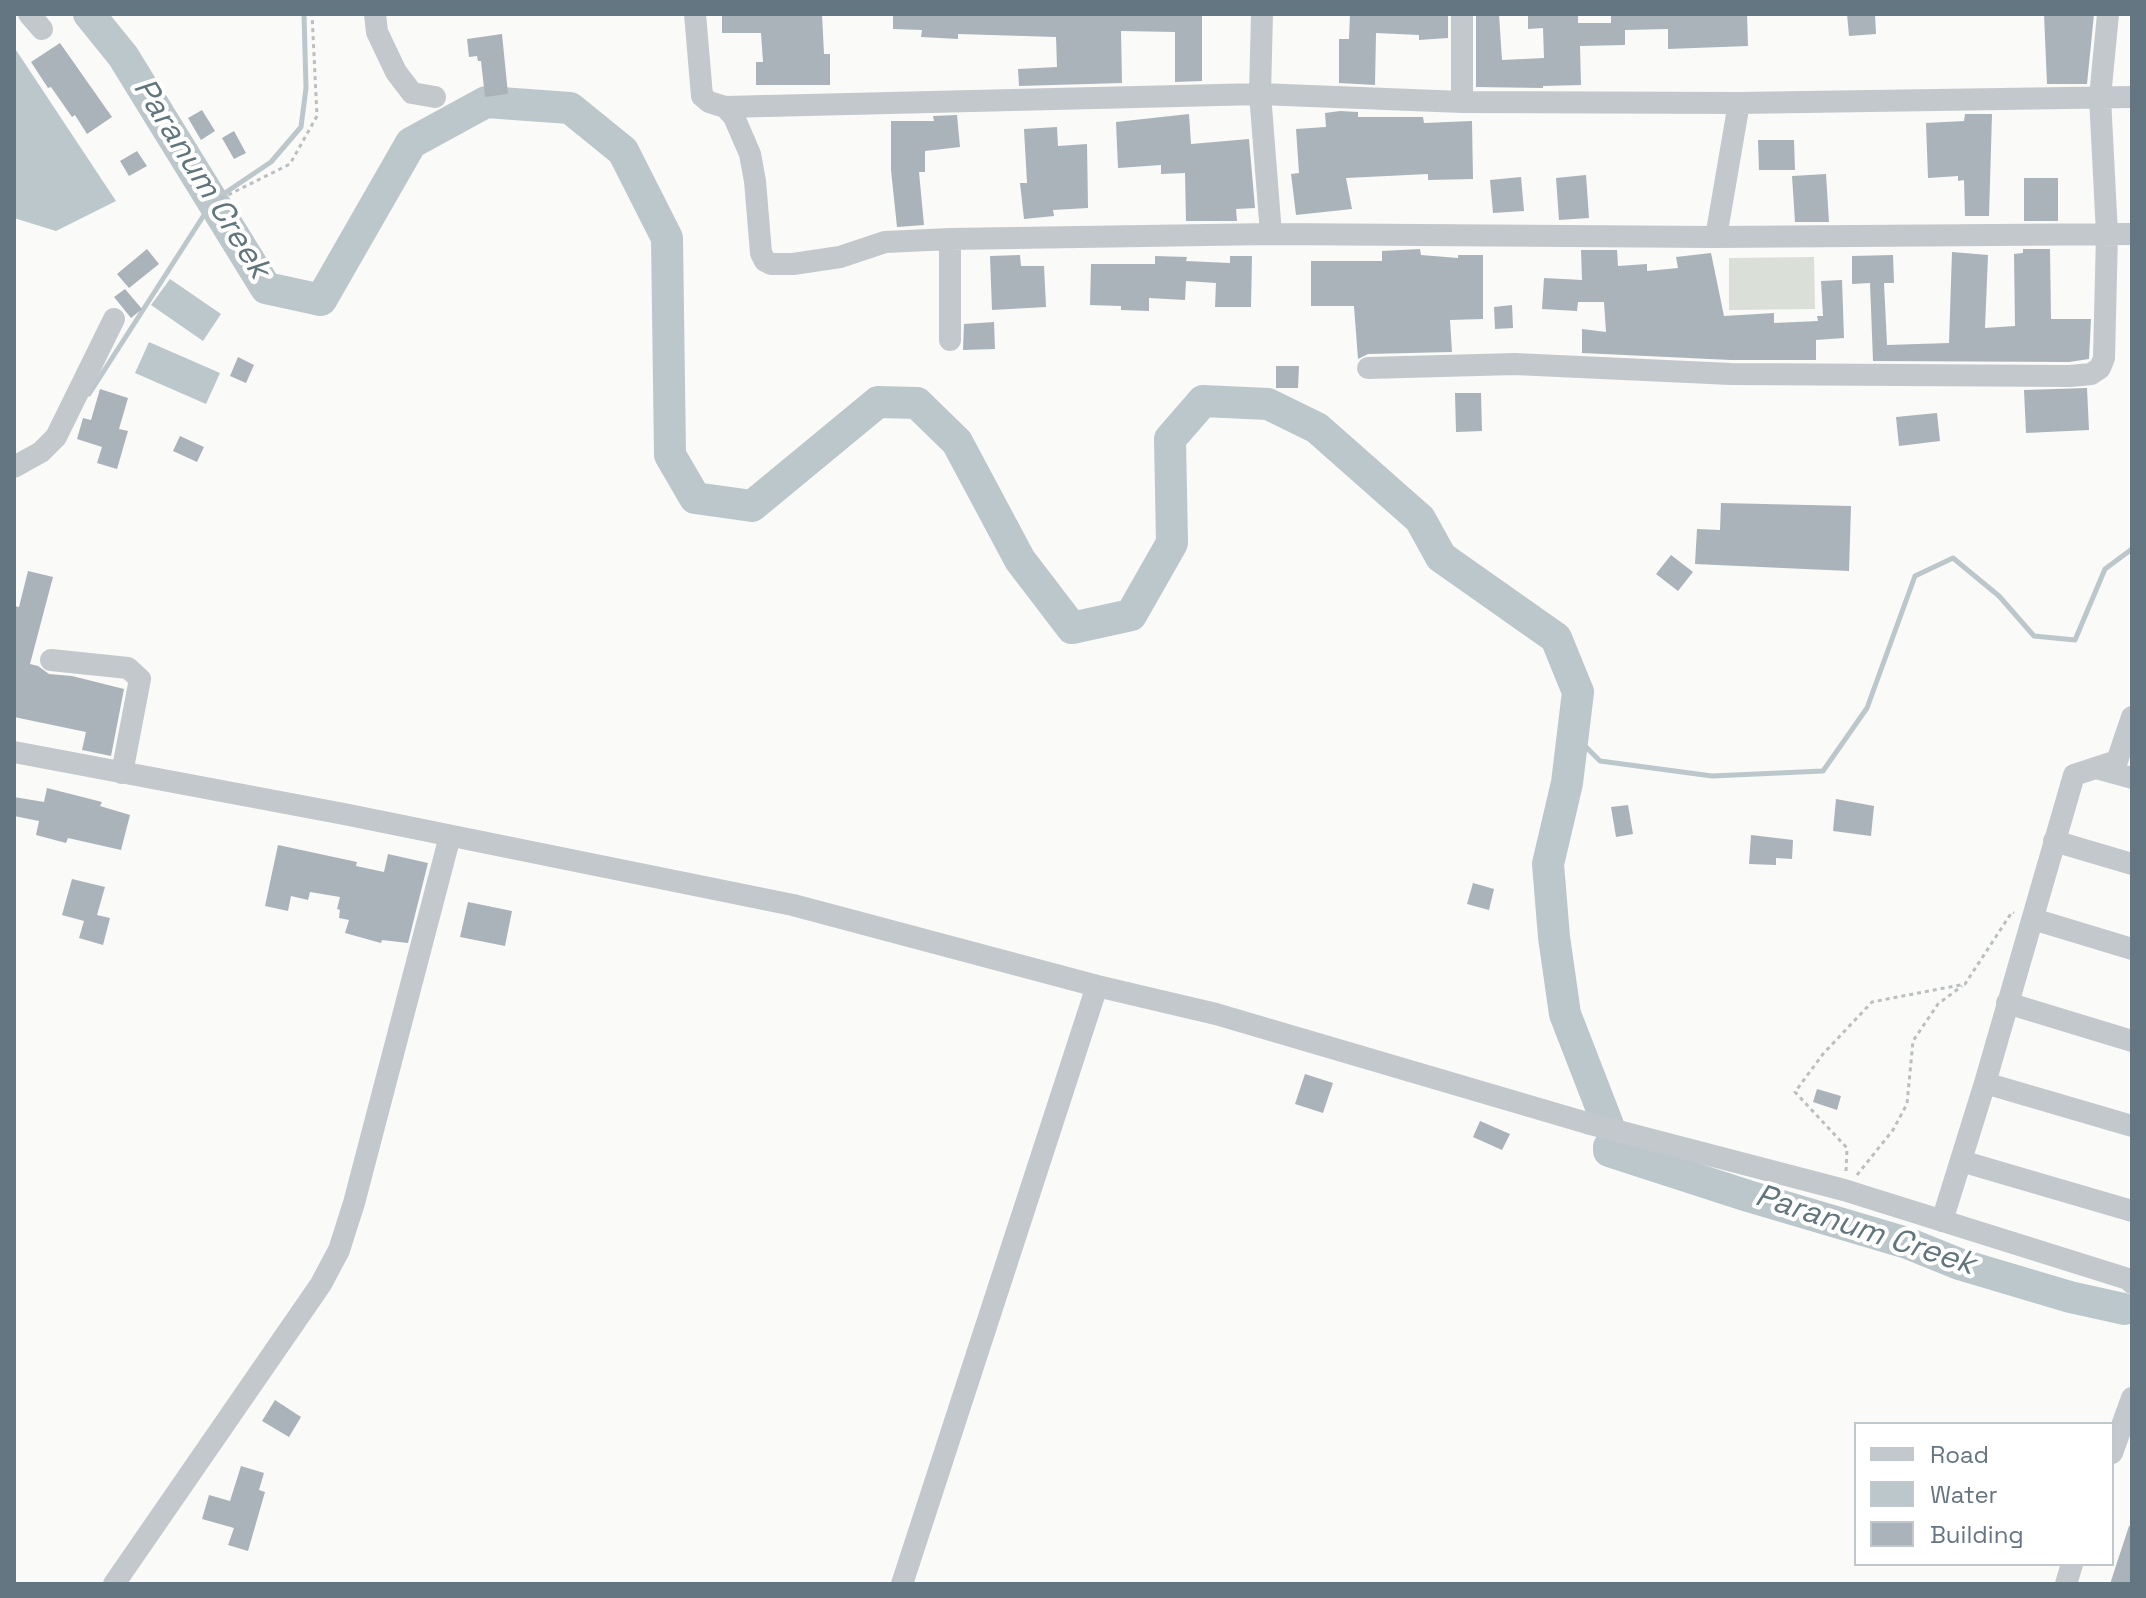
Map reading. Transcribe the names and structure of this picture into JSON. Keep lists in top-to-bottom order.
{
  "water": ["Paranum Creek"],
  "legend": ["Road", "Water", "Building"]
}
